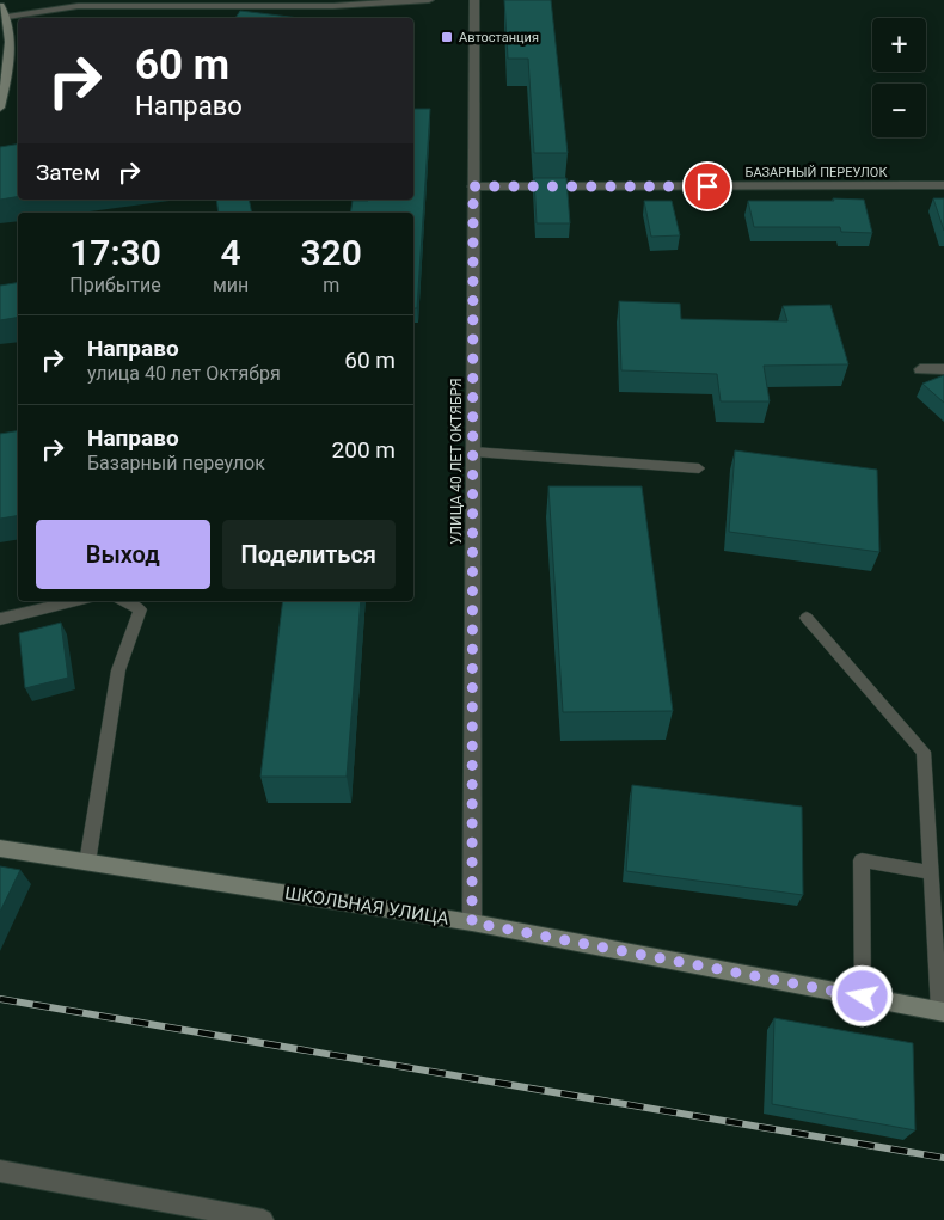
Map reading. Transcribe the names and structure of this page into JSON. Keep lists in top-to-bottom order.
{
  "streets": {
    "main road": ["ШКОЛЬНАЯ УЛИЦА"],
    "street": ["БАЗАРНЫЙ ПЕРЕУЛОК", "УЛИЦА 40 ЛЕТ ОКТЯБРЯ"]
  },
  "crossings": [
    ["БАЗАРНЫЙ ПЕРЕУЛОК", "УЛИЦА 40 ЛЕТ ОКТЯБРЯ"],
    ["УЛИЦА 40 ЛЕТ ОКТЯБРЯ", "ШКОЛЬНАЯ УЛИЦА"]
  ],
  "places": {
    "transit": ["Автостанция"]
  },
  "page": {
    "map_buttons": ["+", "−"],
    "turn": ["60 m", "Направо"],
    "then": "Затем",
    "eta": [
      "17:30",
      "Прибытие",
      "4",
      "мин",
      "320",
      "m"
    ],
    "list": [
      {
        "name": "Направо",
        "note": "улица 40 лет Октября",
        "value": "60 m"
      },
      {
        "name": "Направо",
        "note": "Базарный переулок",
        "value": "200 m"
      }
    ],
    "buttons": ["Выход", "Поделиться"]
  }
}
